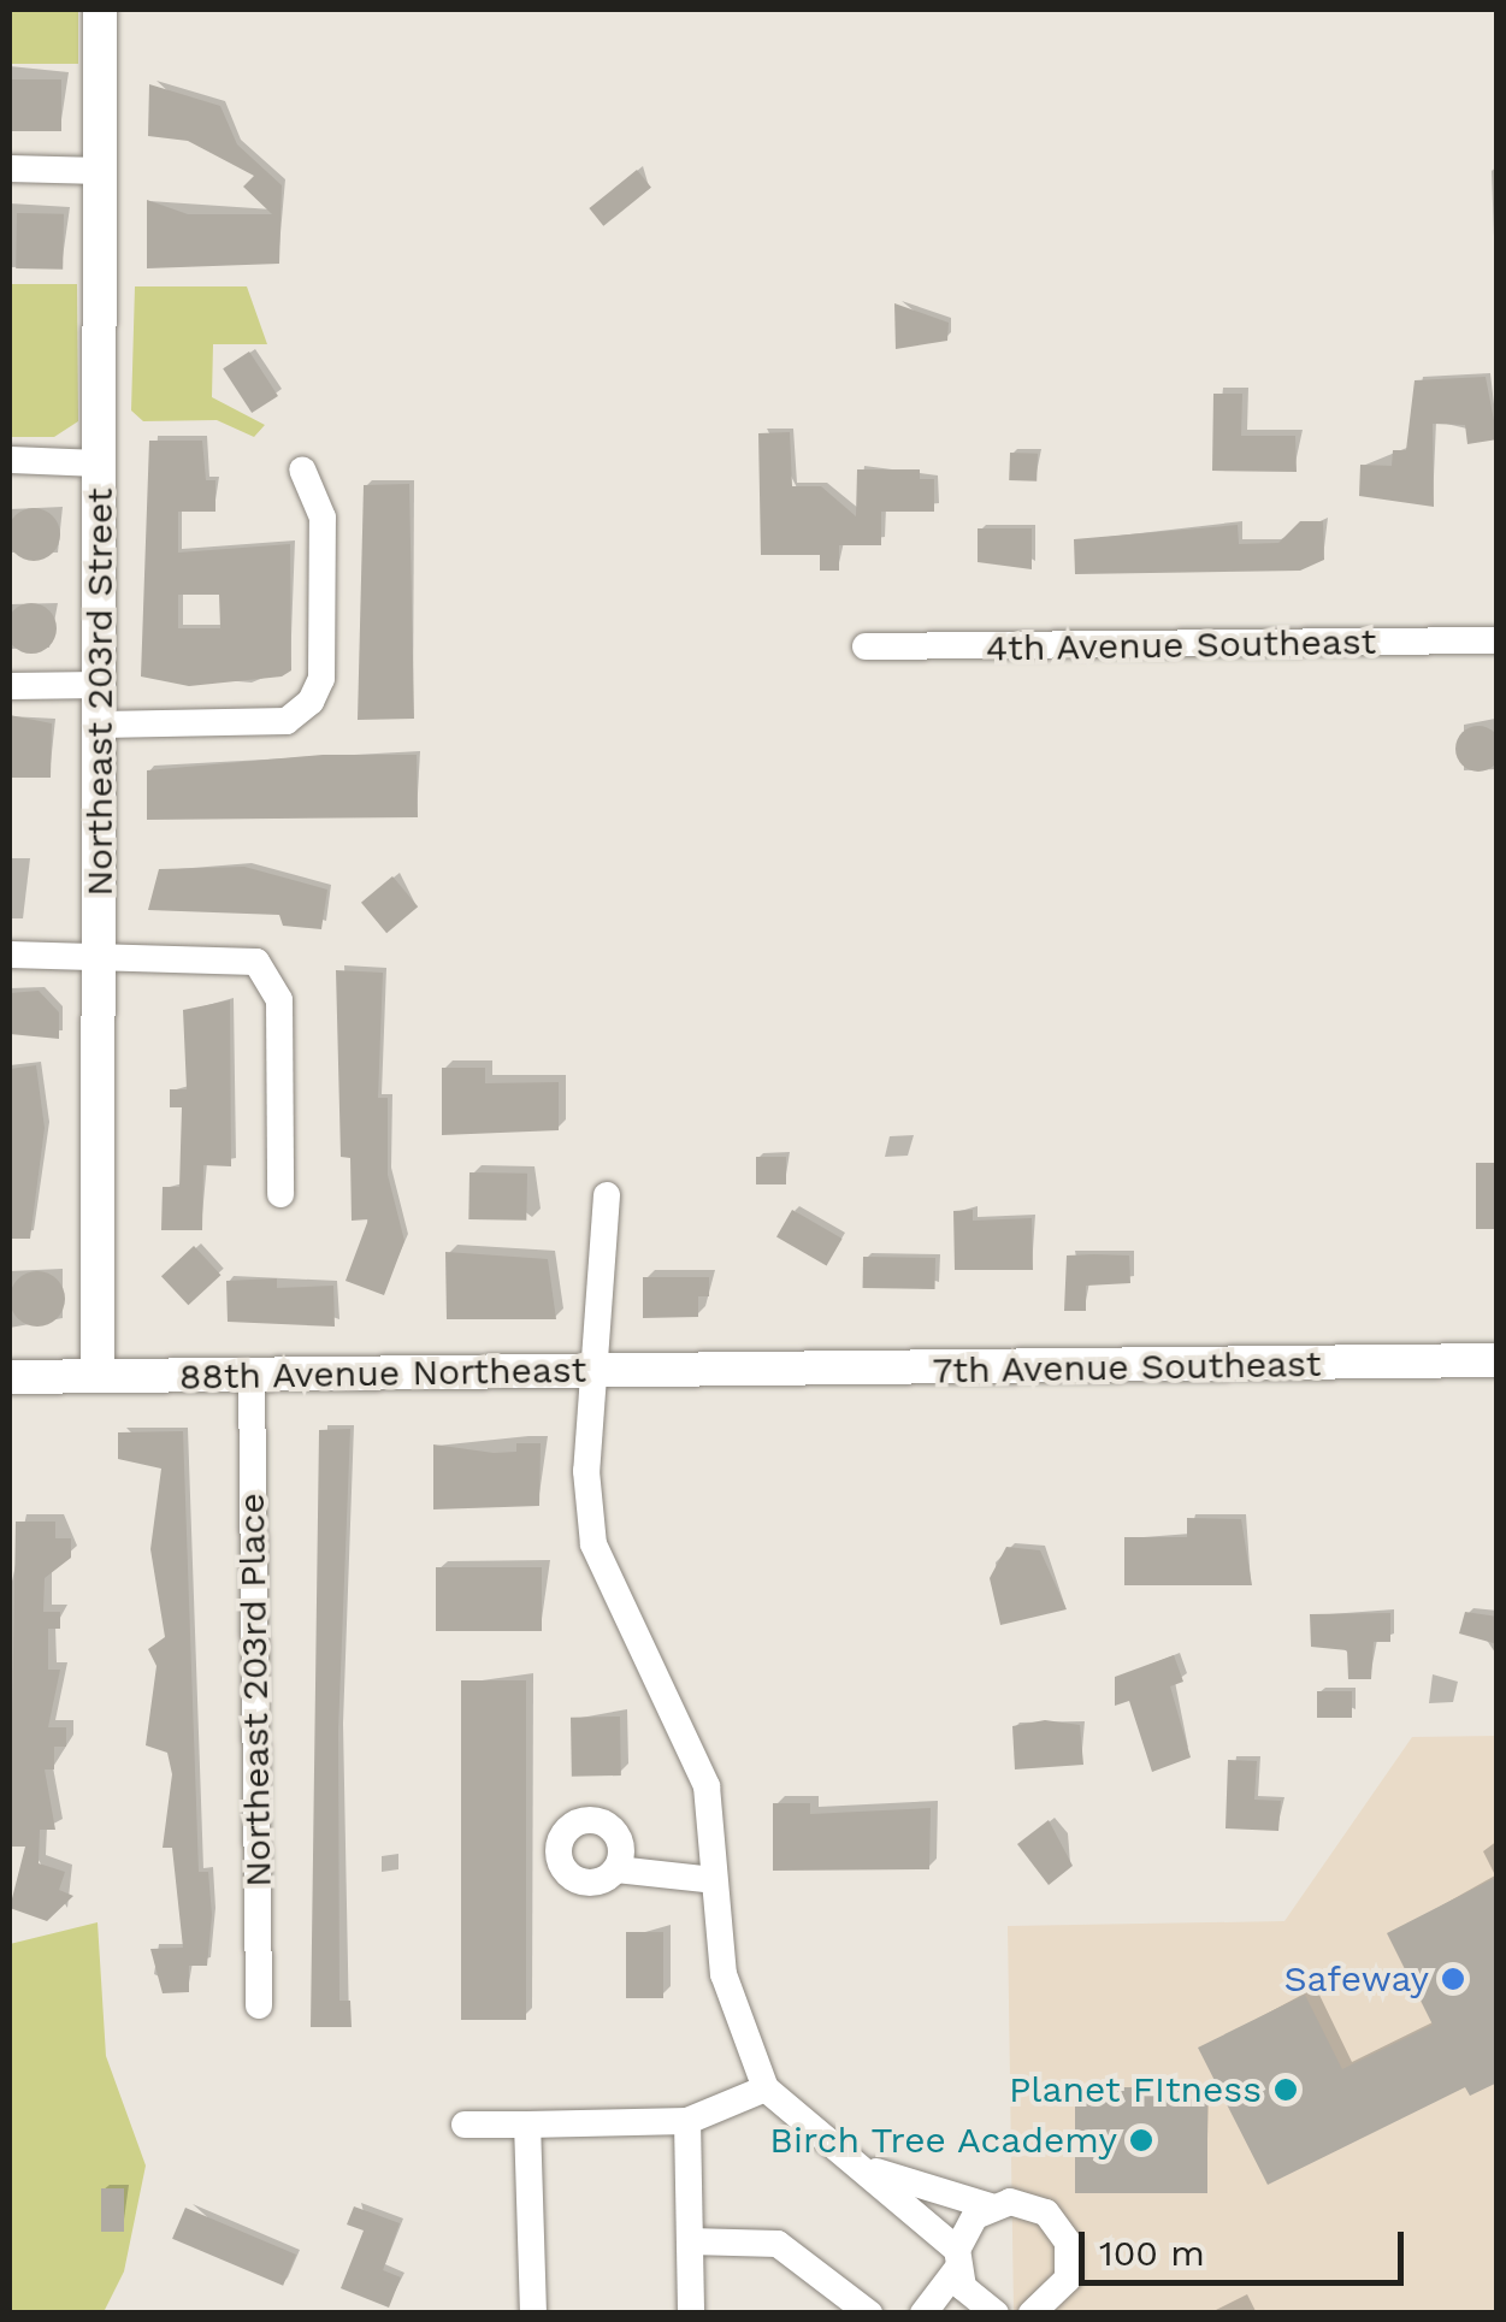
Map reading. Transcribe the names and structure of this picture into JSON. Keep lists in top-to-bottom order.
{
  "streets": {
    "street": [
      "4th Avenue Southeast",
      "Northeast 203rd Street",
      "7th Avenue Southeast",
      "88th Avenue Northeast",
      "Northeast 203rd Place"
    ]
  },
  "crossings": [
    ["Northeast 203rd Street", "88th Avenue Northeast"],
    ["7th Avenue Southeast", "88th Avenue Northeast"],
    ["88th Avenue Northeast", "Northeast 203rd Place"]
  ],
  "places": ["Safeway", "Planet FItness", "Birch Tree Academy"],
  "scale_bar": "100 m"
}
